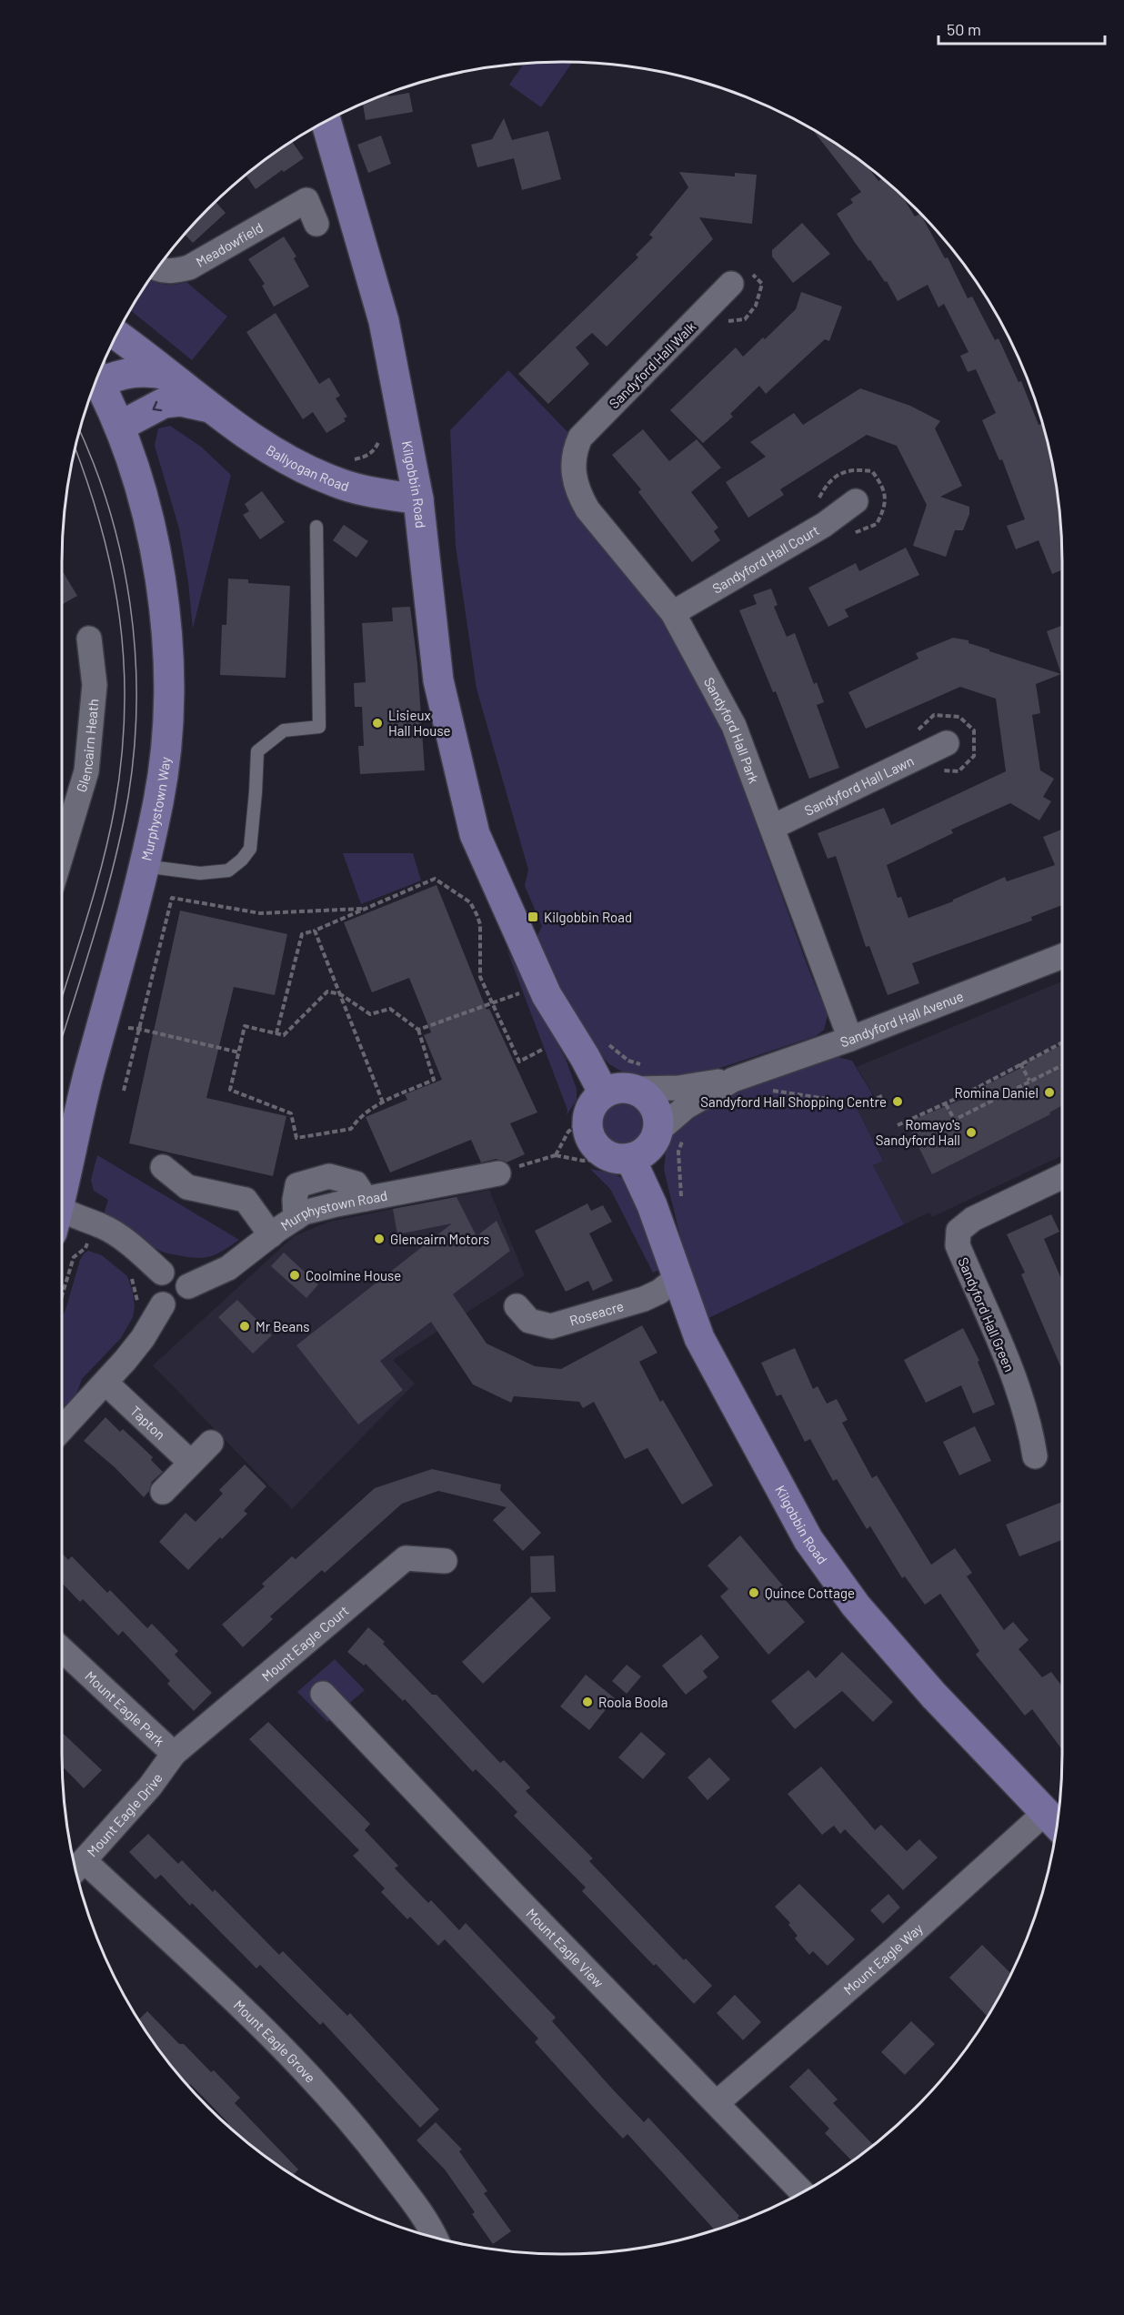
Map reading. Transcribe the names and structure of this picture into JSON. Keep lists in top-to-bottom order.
{
  "streets": {
    "street": [
      "Meadowfield",
      "Sandyford Hall Walk",
      "Ballyogan Road",
      "Kilgobbin Road",
      "Sandyford Hall Court",
      "Sandyford Hall Park",
      "Glencairn Heath",
      "Sandyford Hall Lawn",
      "Murphystown Way",
      "Sandyford Hall Avenue",
      "Murphystown Road",
      "Roseacre",
      "Sandyford Hall Green",
      "Tapton",
      "Mount Eagle Court",
      "Mount Eagle Park",
      "Mount Eagle Drive",
      "Mount Eagle View",
      "Mount Eagle Way",
      "Mount Eagle Grove"
    ]
  },
  "crossings": [
    ["Sandyford Hall Walk", "Sandyford Hall Park"],
    ["Ballyogan Road", "Kilgobbin Road"],
    ["Ballyogan Road", "Murphystown Way"],
    ["Kilgobbin Road", "Roseacre"],
    ["Kilgobbin Road", "Mount Eagle Way"],
    ["Sandyford Hall Court", "Sandyford Hall Park"],
    ["Sandyford Hall Park", "Sandyford Hall Lawn"],
    ["Sandyford Hall Park", "Sandyford Hall Avenue"],
    ["Mount Eagle Court", "Mount Eagle Park"],
    ["Mount Eagle Court", "Mount Eagle Drive"],
    ["Mount Eagle Park", "Mount Eagle Drive"],
    ["Mount Eagle Drive", "Mount Eagle Grove"],
    ["Mount Eagle View", "Mount Eagle Way"]
  ],
  "places": {
    "other": [
      "Lisieux Hall House",
      "Romina Daniel",
      "Sandyford Hall Shopping Centre",
      "Romayo's Sandyford Hall",
      "Glencairn Motors",
      "Coolmine House",
      "Mr Beans",
      "Quince Cottage",
      "Roola Boola"
    ],
    "transit": ["Kilgobbin Road"]
  },
  "scale_bar": "50 m"
}
